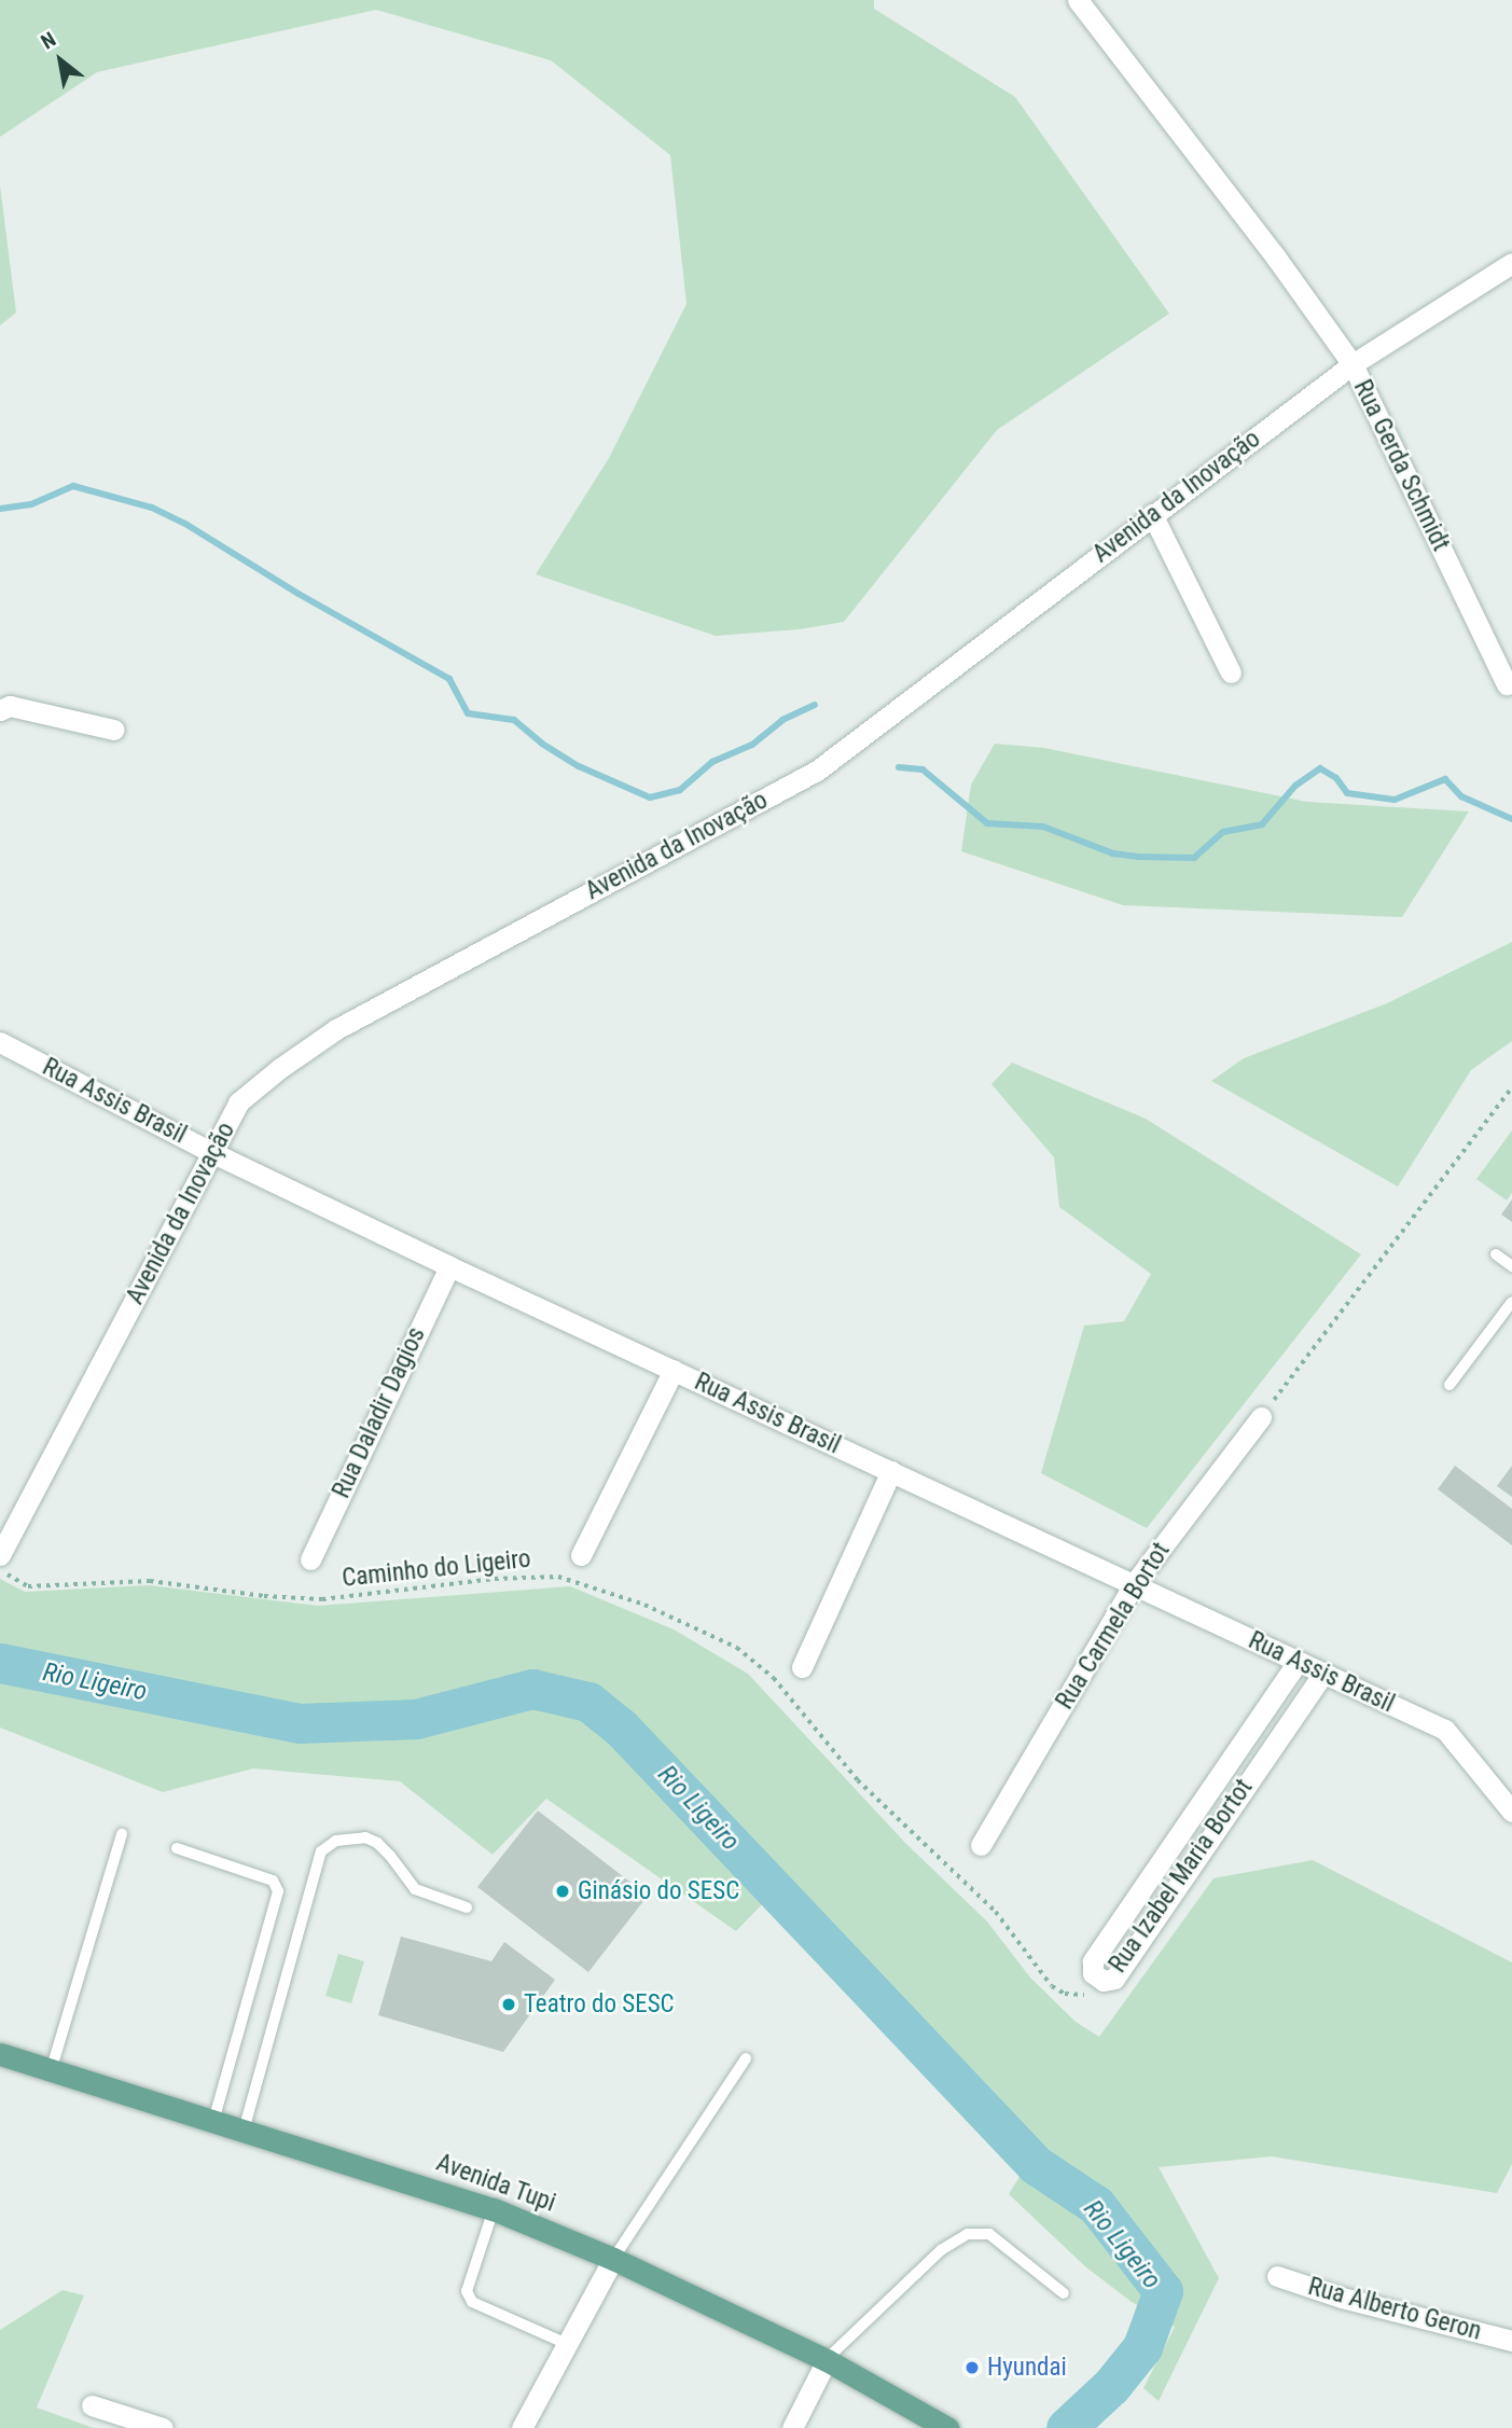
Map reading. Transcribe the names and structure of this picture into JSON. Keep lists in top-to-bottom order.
{
  "streets": {
    "main road": ["Avenida Tupi"],
    "street": [
      "Rua Gerda Schmidt",
      "Avenida da Inovação",
      "Rua Assis Brasil",
      "Rua Daladir Dagios",
      "Rua Carmela Bortot",
      "Rua Izabel Maria Bortot",
      "Rua Alberto Geron"
    ],
    "path": ["Caminho do Ligeiro"]
  },
  "crossings": [
    ["Rua Gerda Schmidt", "Avenida da Inovação"],
    ["Avenida da Inovação", "Rua Assis Brasil"],
    ["Rua Assis Brasil", "Rua Daladir Dagios"],
    ["Rua Assis Brasil", "Rua Carmela Bortot"],
    ["Rua Assis Brasil", "Rua Izabel Maria Bortot"]
  ],
  "water": ["Rio Ligeiro"],
  "places": ["Ginásio do SESC", "Teatro do SESC", "Hyundai"],
  "north": "top left"
}
